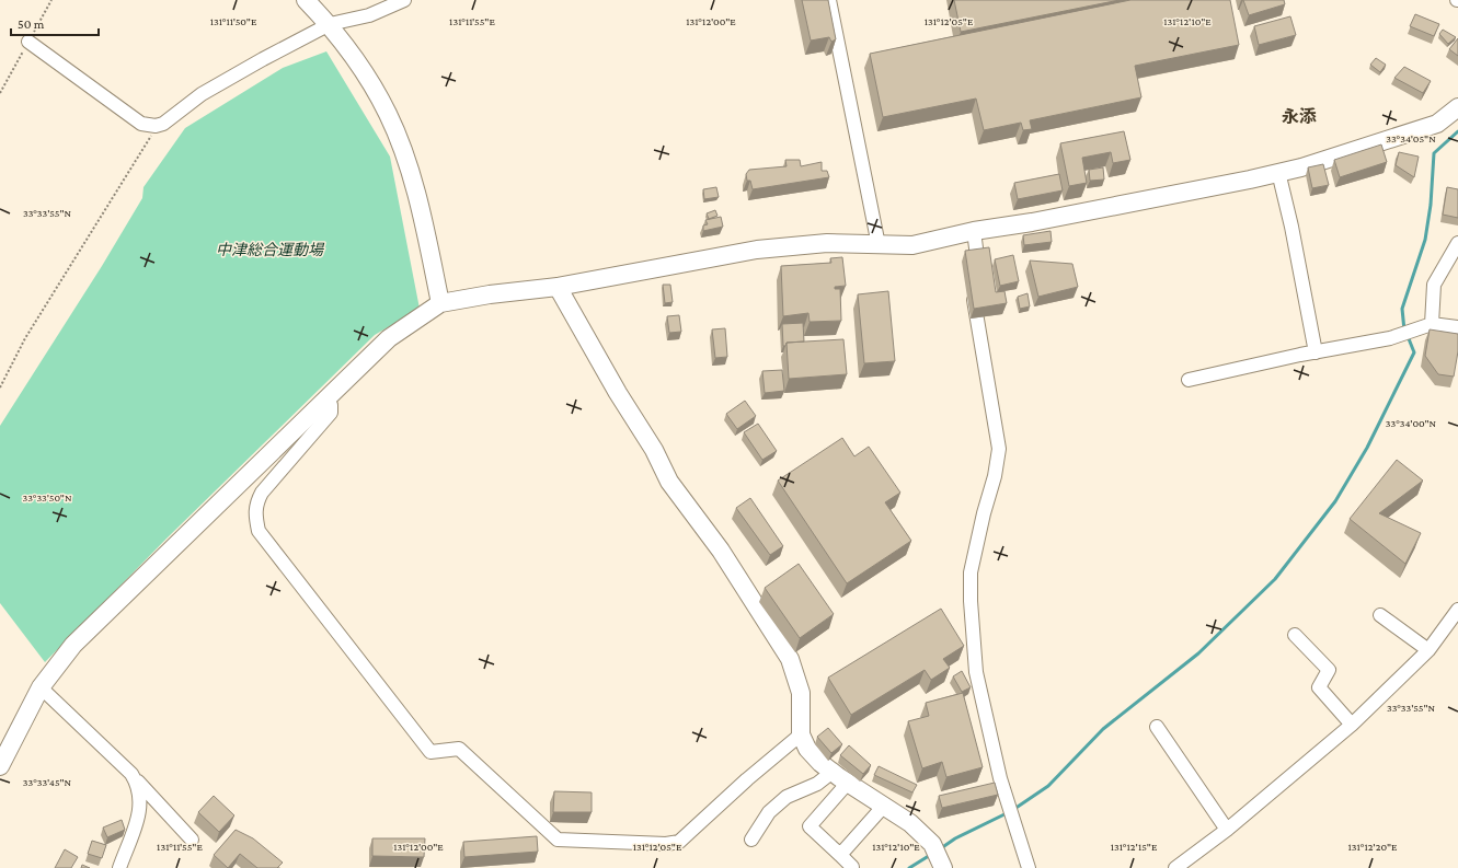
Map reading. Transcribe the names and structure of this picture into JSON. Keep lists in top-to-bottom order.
{
  "districts": ["永添"],
  "parks": ["中津総合運動場"],
  "scale_bar": "50 m",
  "coordinates": [
    "131°11'55\"E",
    "131°12'00\"E",
    "131°12'05\"E",
    "131°12'10\"E",
    "131°11'50\"E",
    "33°34'05\"N",
    "33°33'55\"N",
    "33°34'00\"N",
    "33°33'50\"N",
    "33°33'45\"N",
    "131°12'15\"E",
    "131°12'20\"E"
  ]
}
